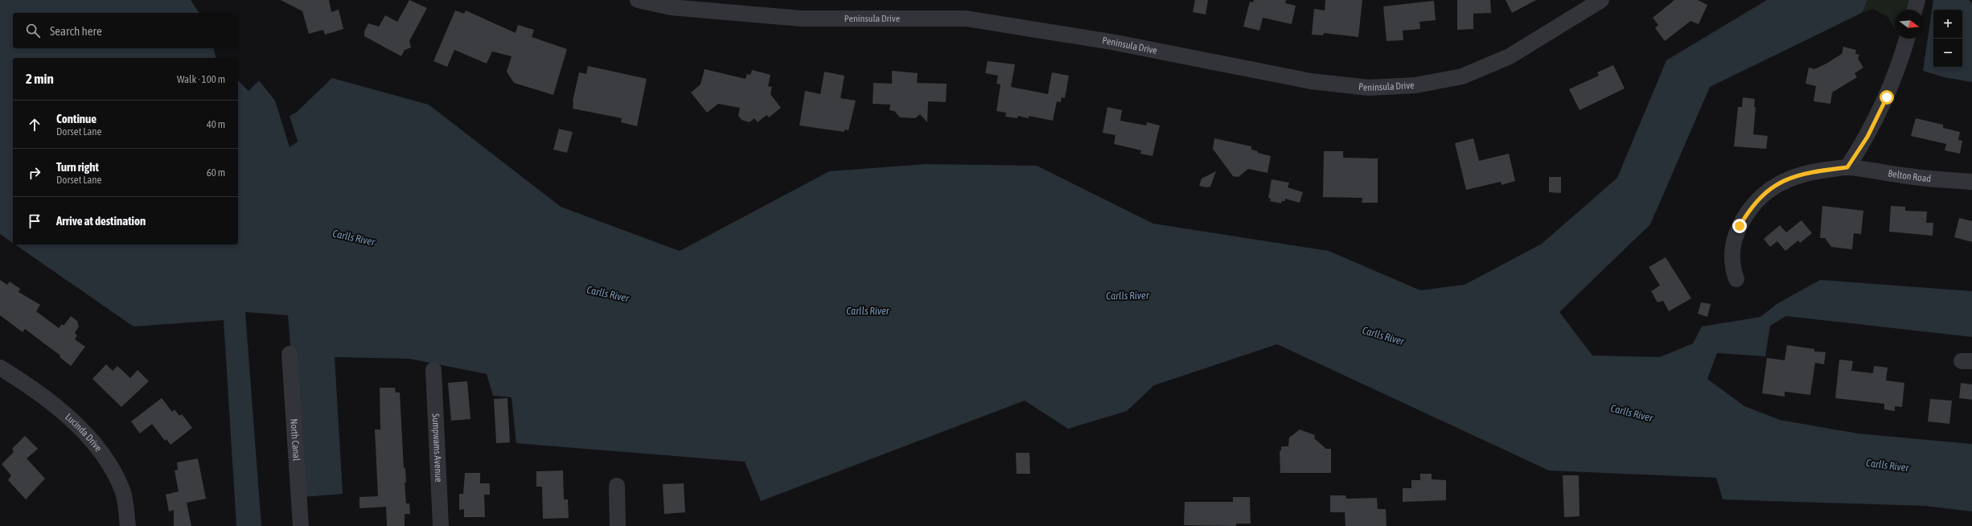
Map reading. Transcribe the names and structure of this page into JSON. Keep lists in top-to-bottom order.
{
  "streets": {
    "street": [
      "Peninsula Drive",
      "Belton Road",
      "Lucinda Drive",
      "North Canal",
      "Sumpwams Avenue"
    ]
  },
  "water": ["Carlls River"],
  "north": "right",
  "page": {
    "map_buttons": ["+", "−"],
    "search": "Search here",
    "heading": ["2 min", "Walk · 100 m"],
    "list": [
      ["Continue", "Dorset Lane", "40 m"],
      ["Turn right", "Dorset Lane", "60 m"],
      "Arrive at destination"
    ]
  }
}
